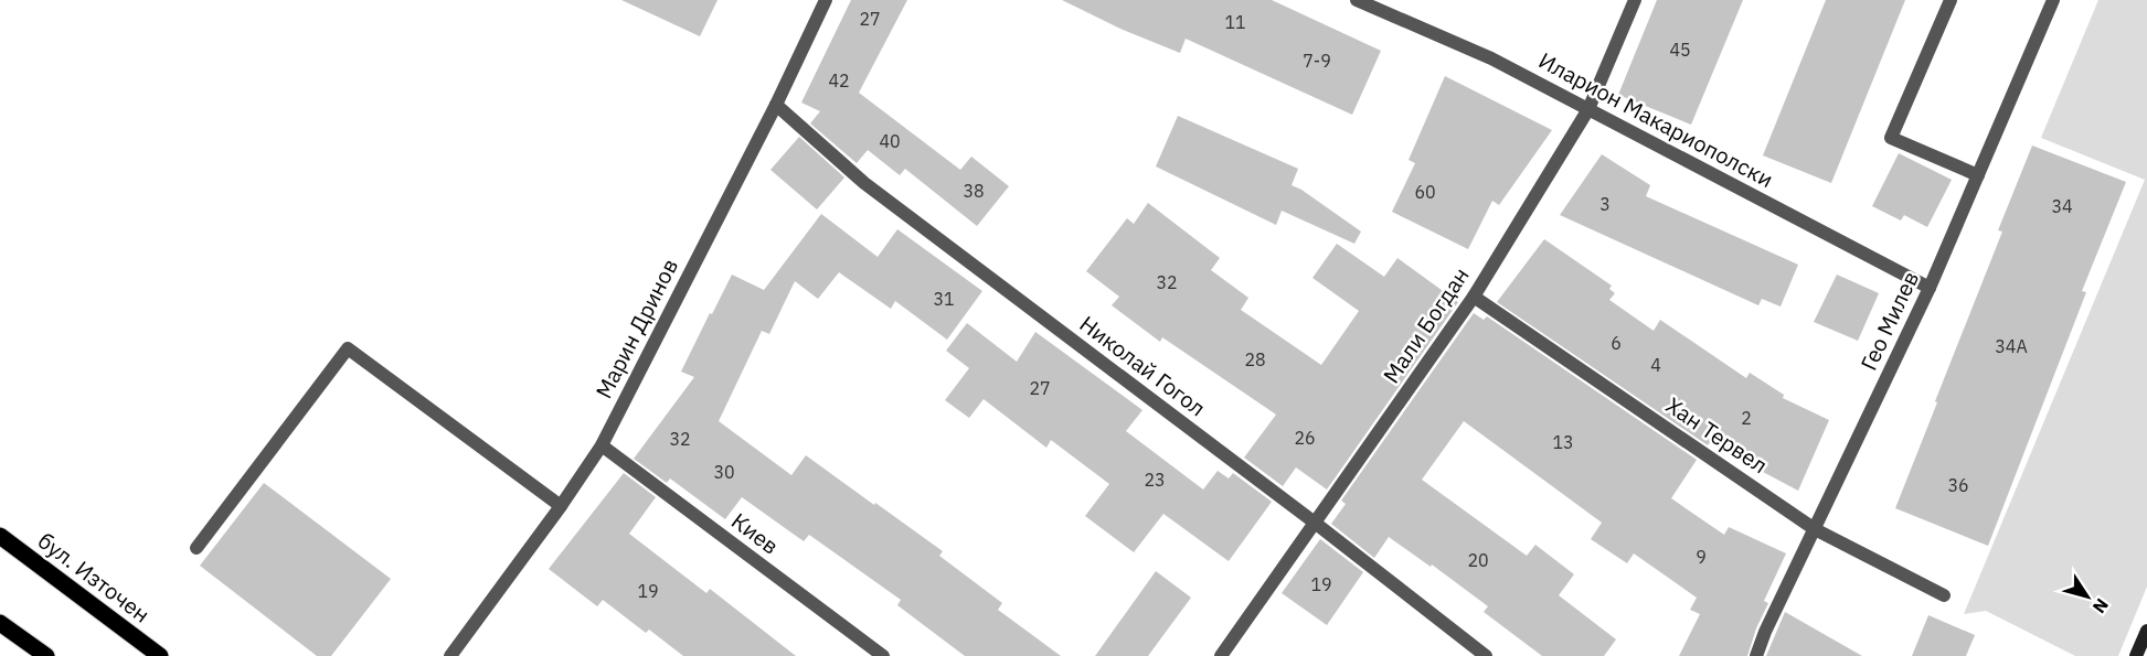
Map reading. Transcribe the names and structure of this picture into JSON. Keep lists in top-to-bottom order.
{
  "streets": {
    "main road": ["бул. Източен"],
    "street": [
      "Иларион Макариополски",
      "Гео Милев",
      "Мали Богдан",
      "Марин Дринов",
      "Николай Гогол",
      "Хан Тервел",
      "Киев"
    ]
  },
  "crossings": [
    ["Иларион Макариополски", "Гео Милев"],
    ["Иларион Макариополски", "Мали Богдан"],
    ["Гео Милев", "Хан Тервел"],
    ["Мали Богдан", "Николай Гогол"],
    ["Мали Богдан", "Хан Тервел"],
    ["Марин Дринов", "Николай Гогол"],
    ["Марин Дринов", "Киев"]
  ],
  "house_numbers": [
    "27",
    "11",
    "45",
    "7-9",
    "42",
    "40",
    "38",
    "60",
    "3",
    "34",
    "32",
    "31",
    "6",
    "34А",
    "28",
    "4",
    "27",
    "2",
    "26",
    "32",
    "13",
    "30",
    "23",
    "36",
    "9",
    "20",
    "19",
    "19"
  ],
  "north": "bottom right"
}
